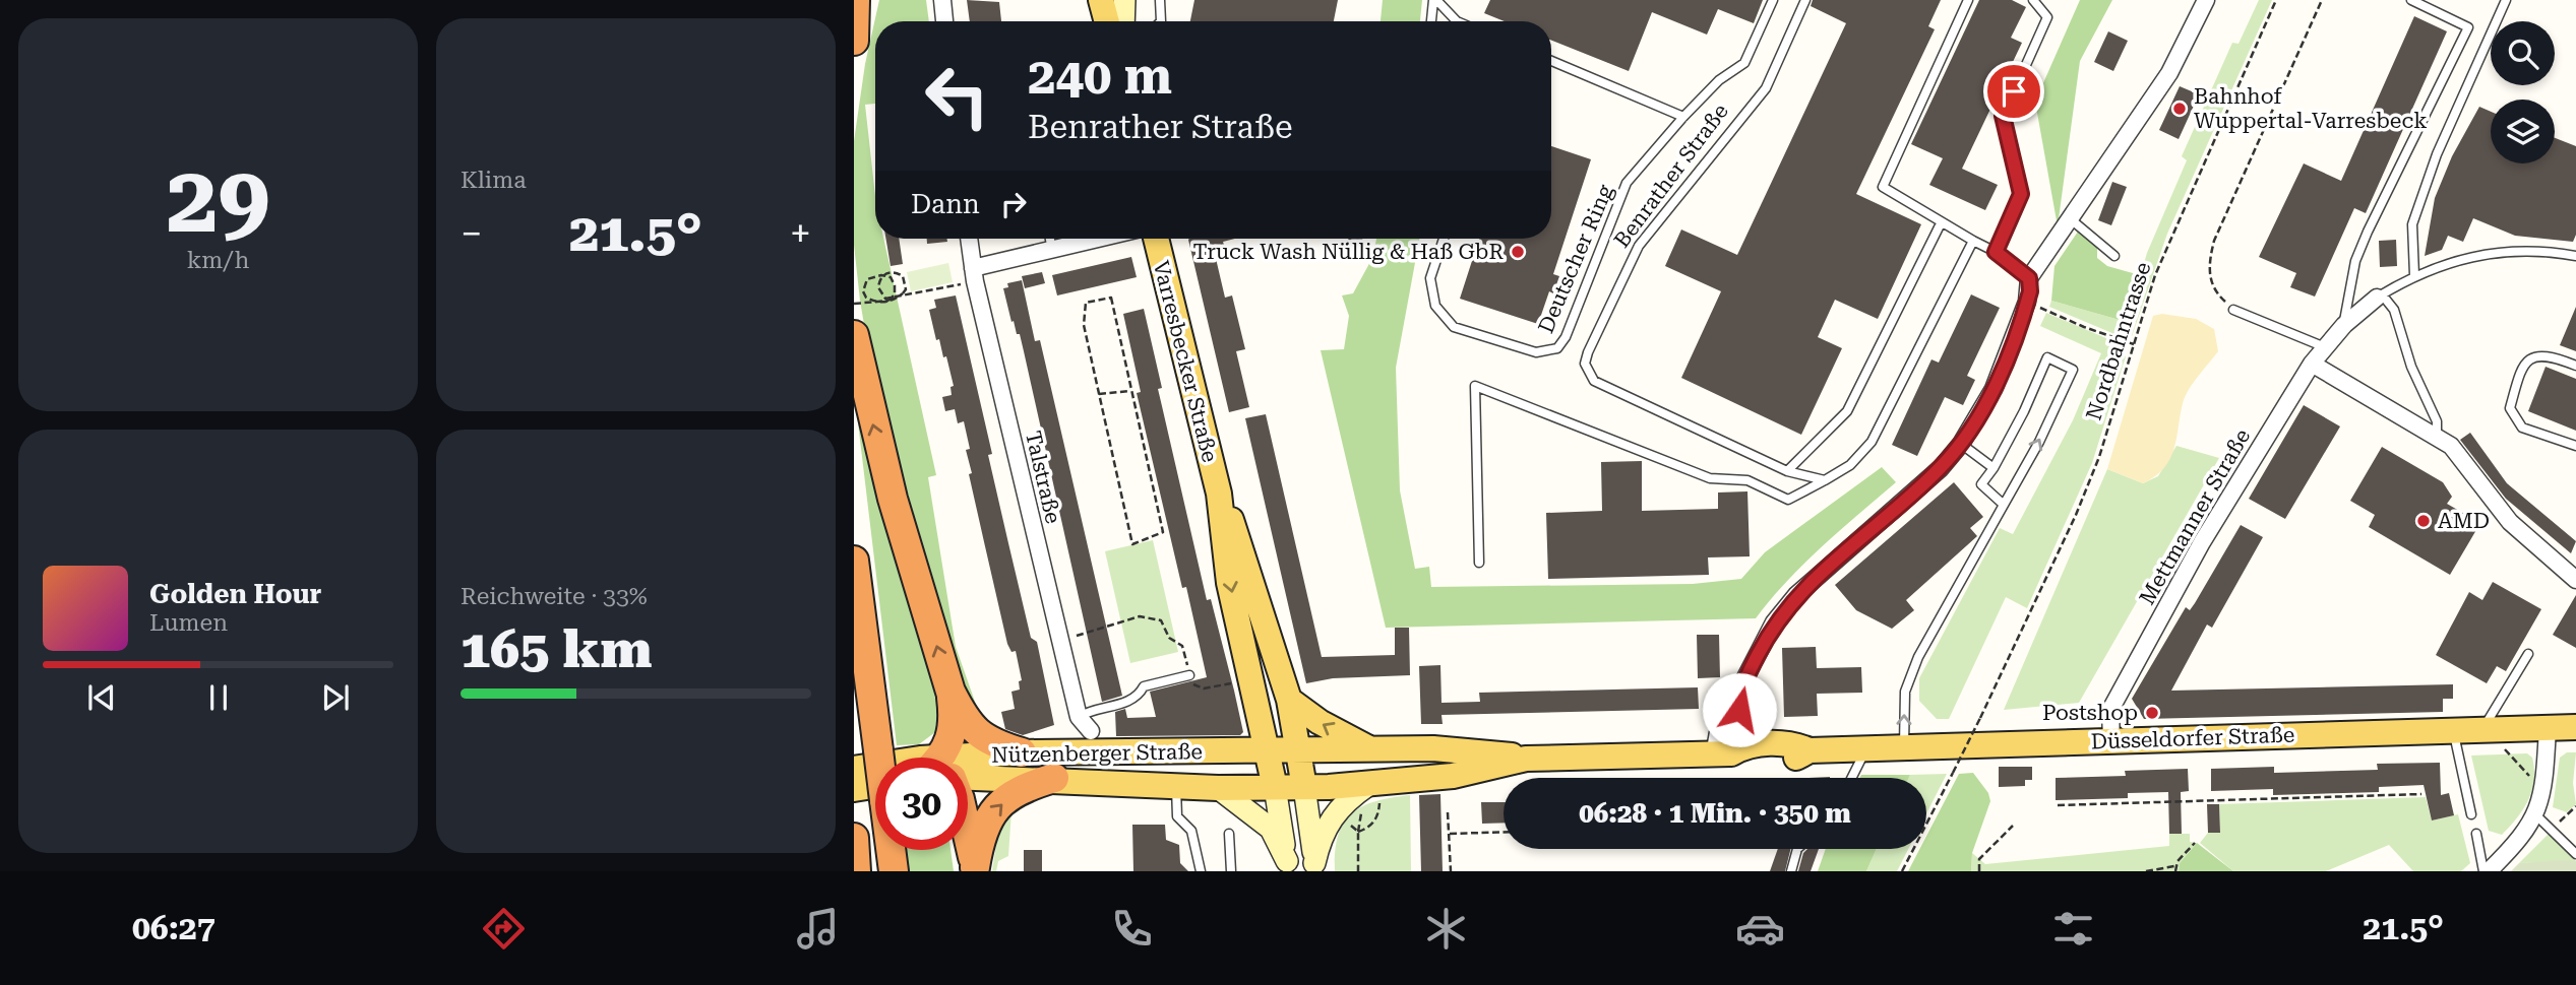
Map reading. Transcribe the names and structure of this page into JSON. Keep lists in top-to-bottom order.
{
  "streets": {
    "main road": ["Varresbecker Straße", "Düsseldorfer Straße", "Nützenberger Straße"],
    "street": ["Talstraße", "Mettmanner Straße"],
    "lane": ["Benrather Straße", "Deutscher Ring"],
    "path": ["Nordbahntrasse"]
  },
  "crossings": [
    ["Varresbecker Straße", "Düsseldorfer Straße"],
    ["Varresbecker Straße", "Nützenberger Straße"],
    ["Mettmanner Straße", "Düsseldorfer Straße"],
    ["Düsseldorfer Straße", "Nützenberger Straße"]
  ],
  "places": [
    "Bahnhof Wuppertal-Varresbeck",
    "Truck Wash Nüllig & Haß GbR",
    "AMD",
    "Postshop"
  ],
  "page": {
    "tile": [
      ["29", "km/h"],
      "Klima",
      ["Reichweite · 33%", "165 km"]
    ],
    "turn": ["240 m", "Benrather Straße"],
    "then": "Dann",
    "heat": ["−", "21.5°", "+"],
    "song": ["Golden Hour", "Lumen"],
    "limit": "30",
    "trip": "06:28 · 1 Min. · 350 m",
    "tabs": ["06:27", "21.5°"]
  }
}
